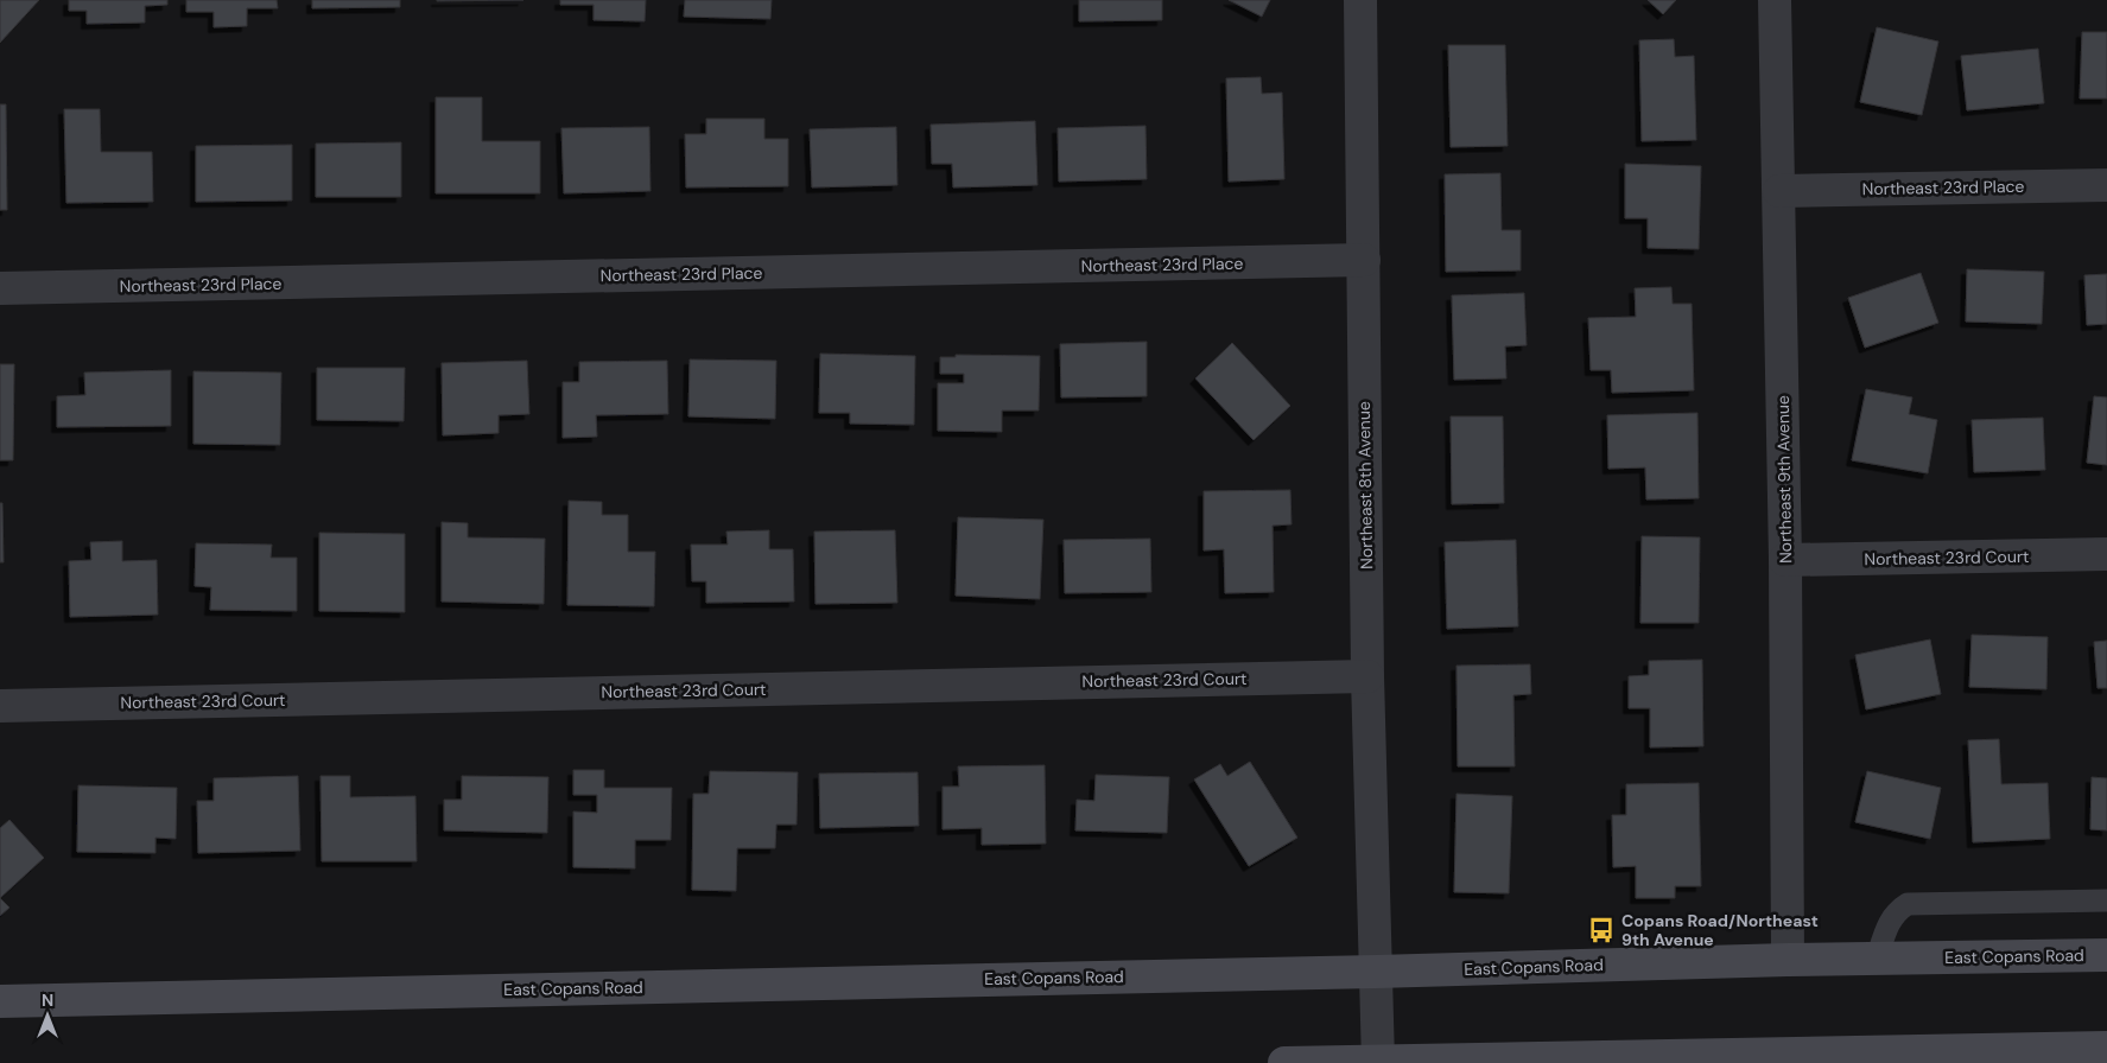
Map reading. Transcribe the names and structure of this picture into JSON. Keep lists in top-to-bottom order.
{
  "streets": {
    "main road": ["East Copans Road"],
    "street": [
      "Northeast 23rd Place",
      "Northeast 9th Avenue",
      "Northeast 8th Avenue",
      "Northeast 23rd Court"
    ]
  },
  "crossings": [
    ["Northeast 23rd Place", "Northeast 9th Avenue"],
    ["Northeast 23rd Place", "Northeast 8th Avenue"],
    ["Northeast 9th Avenue", "Northeast 23rd Court"],
    ["Northeast 9th Avenue", "East Copans Road"],
    ["Northeast 8th Avenue", "Northeast 23rd Court"],
    ["Northeast 8th Avenue", "East Copans Road"]
  ],
  "places": {
    "bus stop": ["Copans Road/Northeast 9th Avenue"]
  },
  "north": "top"
}
